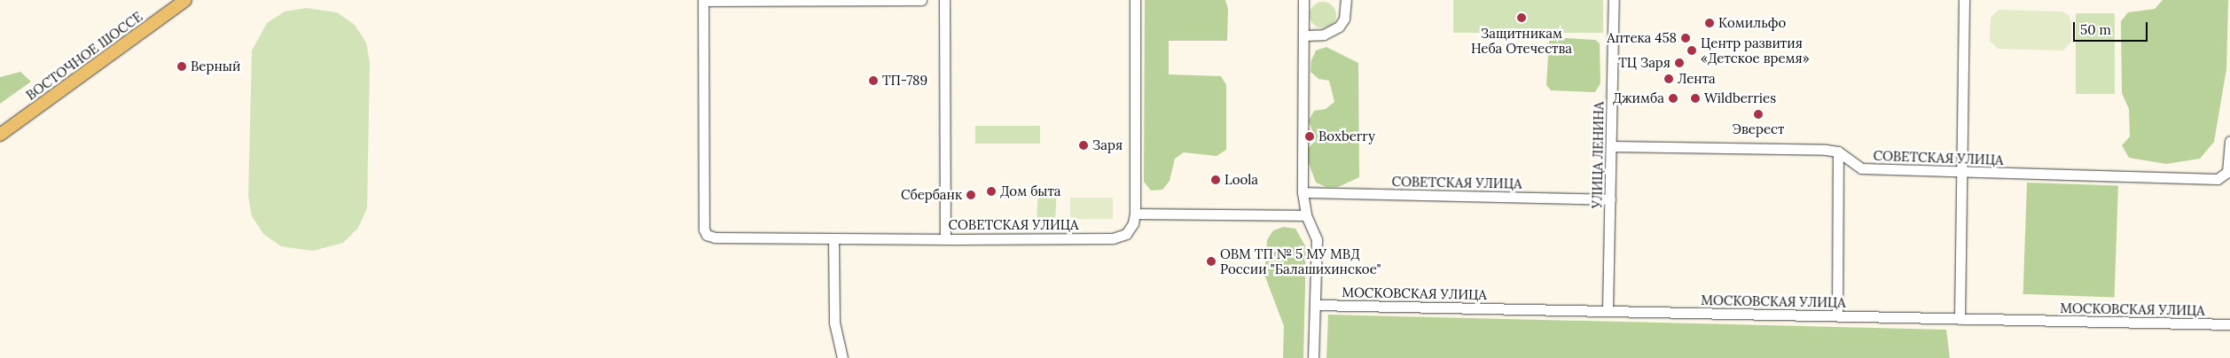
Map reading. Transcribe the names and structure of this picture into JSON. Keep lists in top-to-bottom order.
{
  "streets": {
    "main road": ["ВОСТОЧНОЕ ШОССЕ"],
    "street": ["УЛИЦА ЛЕНИНА", "СОВЕТСКАЯ УЛИЦА", "МОСКОВСКАЯ УЛИЦА"]
  },
  "crossings": [
    ["УЛИЦА ЛЕНИНА", "СОВЕТСКАЯ УЛИЦА"],
    ["УЛИЦА ЛЕНИНА", "МОСКОВСКАЯ УЛИЦА"]
  ],
  "places": [
    "Защитникам Неба Отечества",
    "Комильфо",
    "Аптека 458",
    "Центр развития «Детское время»",
    "ТЦ Заря",
    "Верный",
    "Лента",
    "ТП-789",
    "Джимба",
    "Wildberries",
    "Эверест",
    "Boxberry",
    "Заря",
    "Loola",
    "Дом быта",
    "Сбербанк",
    "ОВМ ТП № 5 МУ МВД России \"Балашихинское\""
  ],
  "scale_bar": "50 m"
}
